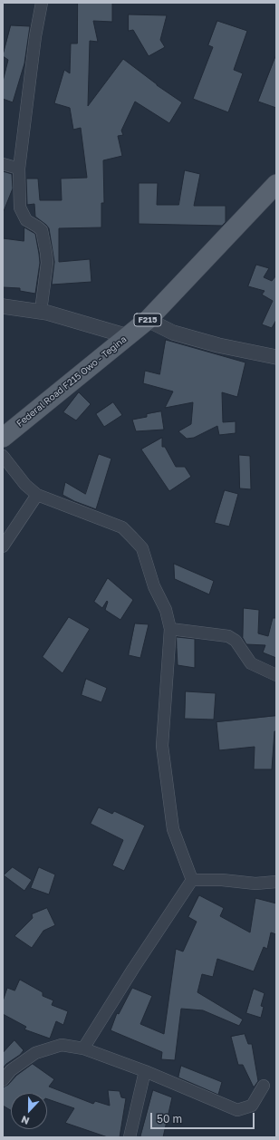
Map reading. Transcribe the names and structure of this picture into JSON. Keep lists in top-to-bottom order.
{
  "streets": {
    "main road": ["F215", "Federal Road F215 Owo - Tegina"]
  },
  "scale_bar": "50 m",
  "north": "bottom"
}
